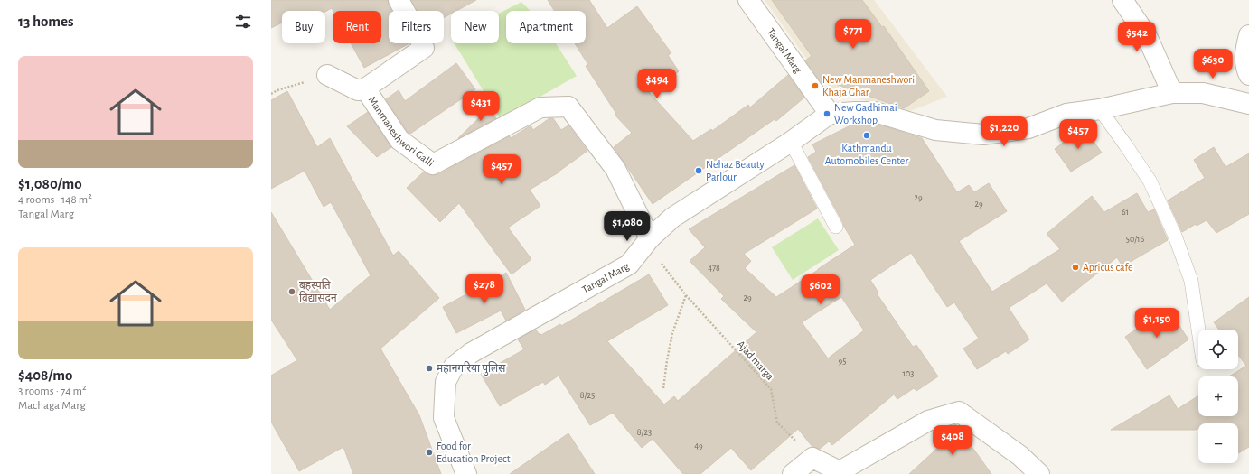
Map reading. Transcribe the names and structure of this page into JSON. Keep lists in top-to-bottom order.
{
  "streets": {
    "street": ["Tangal Marg", "Manmaneshwori Galli"],
    "path": ["Ajad marga"]
  },
  "crossings": [
    ["Tangal Marg", "Manmaneshwori Galli"],
    ["Tangal Marg", "Ajad marga"],
    ["Manmaneshwori Galli", "Ajad marga"]
  ],
  "places": [
    "New Manmaneshwori Khaja Ghar",
    "New Gadhimai Workshop",
    "Kathmandu Automobiles Center",
    "Nehaz Beauty Parlour",
    "Apricus cafe",
    "बृहस्पति विद्यासदन",
    "महानगरिया पुलिस",
    "Food for Education Project"
  ],
  "house_numbers": [
    "29",
    "29",
    "61",
    "50/16",
    "478",
    "29",
    "95",
    "103",
    "8/25",
    "8/23",
    "49"
  ],
  "page": {
    "heading": "13 homes",
    "chip": [
      "Buy",
      "Rent",
      "Filters",
      "New",
      "Apartment"
    ],
    "price": [
      "$771",
      "$542",
      "$630",
      "$494",
      "$431",
      "$1,220",
      "$457",
      "$457",
      "$1,080",
      "$278",
      "$602",
      "$1,150",
      "$408"
    ],
    "list": [
      {
        "name": "$1,080/mo",
        "note": "4 rooms · 148 m² · Tangal Marg"
      },
      {
        "name": "$408/mo",
        "note": "3 rooms · 74 m² · Machaga Marg"
      }
    ],
    "map_buttons": ["+", "−"]
  }
}
